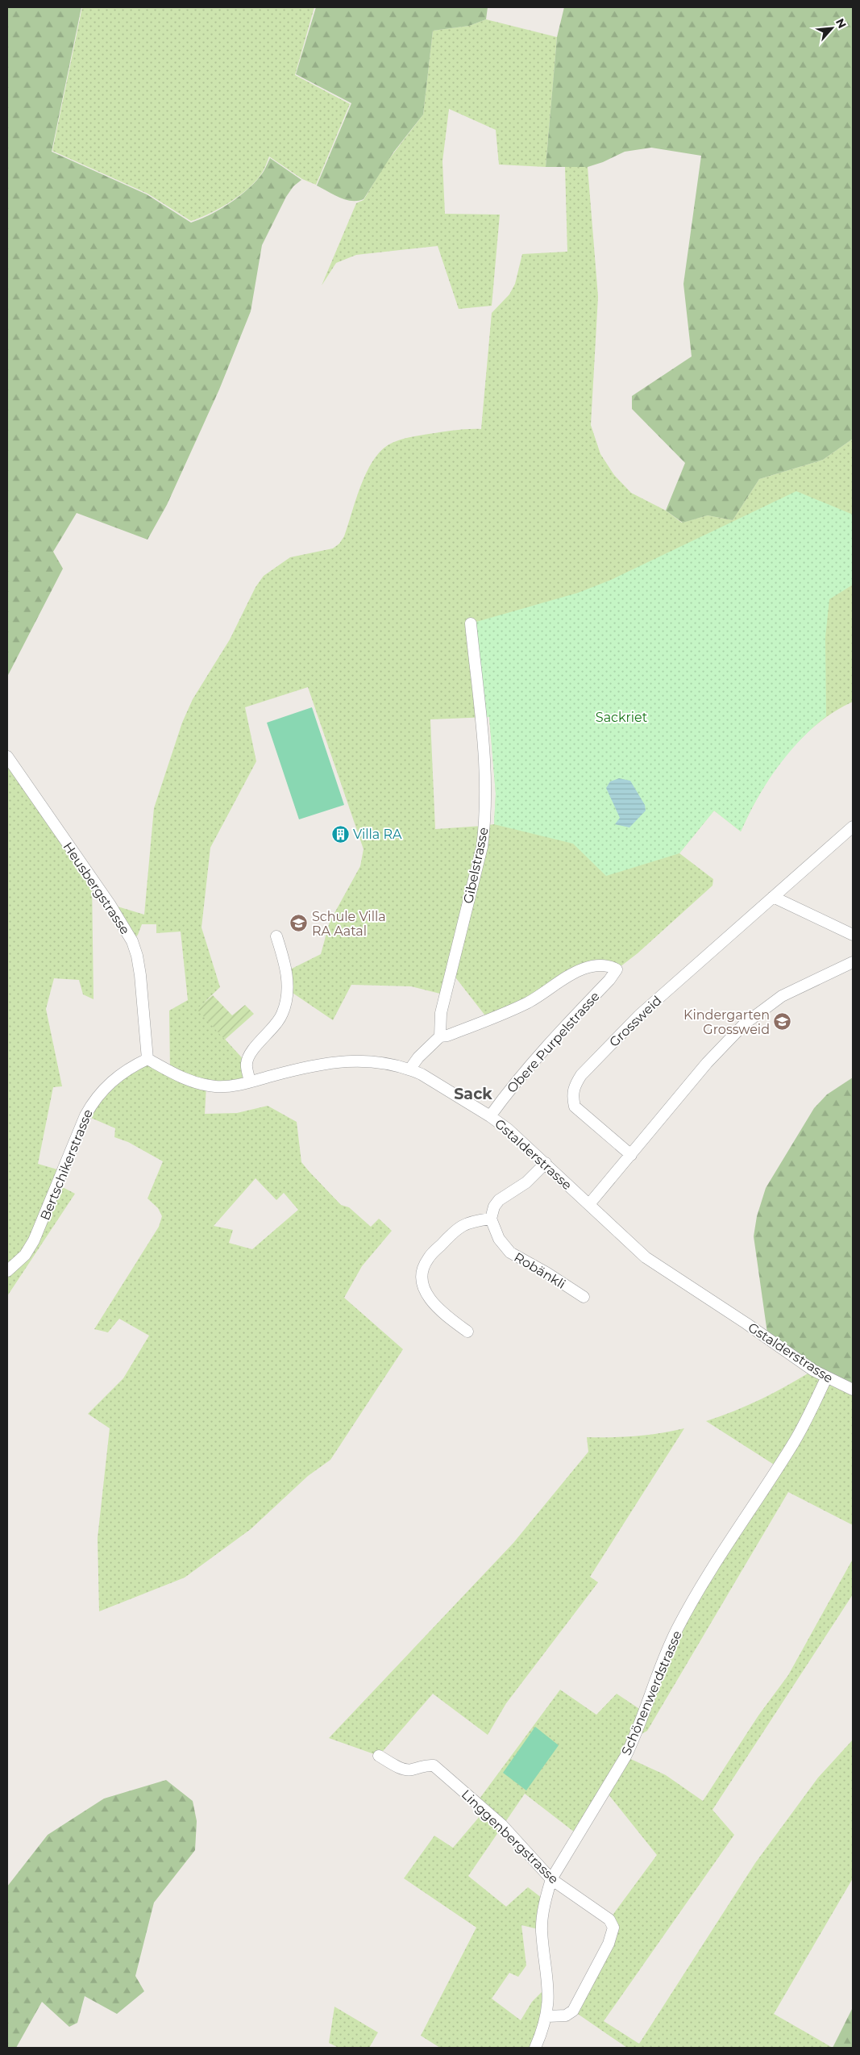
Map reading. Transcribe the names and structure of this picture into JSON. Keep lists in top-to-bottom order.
{
  "streets": {
    "street": [
      "Gibelstrasse",
      "Heusbergstrasse",
      "Grossweid",
      "Obere Purpelstrasse",
      "Gstalderstrasse",
      "Bertschikerstrasse",
      "Robänkli",
      "Schönenwerdstrasse",
      "Linggenbergstrasse"
    ]
  },
  "crossings": [
    ["Gibelstrasse", "Obere Purpelstrasse"],
    ["Heusbergstrasse", "Gstalderstrasse"],
    ["Heusbergstrasse", "Bertschikerstrasse"],
    ["Obere Purpelstrasse", "Gstalderstrasse"],
    ["Gstalderstrasse", "Bertschikerstrasse"],
    ["Gstalderstrasse", "Schönenwerdstrasse"],
    ["Schönenwerdstrasse", "Linggenbergstrasse"]
  ],
  "districts": ["Sack"],
  "parks": ["Sackriet"],
  "places": {
    "building": ["Villa RA"],
    "school or university": ["Schule Villa RA Aatal", "Kindergarten Grossweid"]
  },
  "north": "top right"
}
